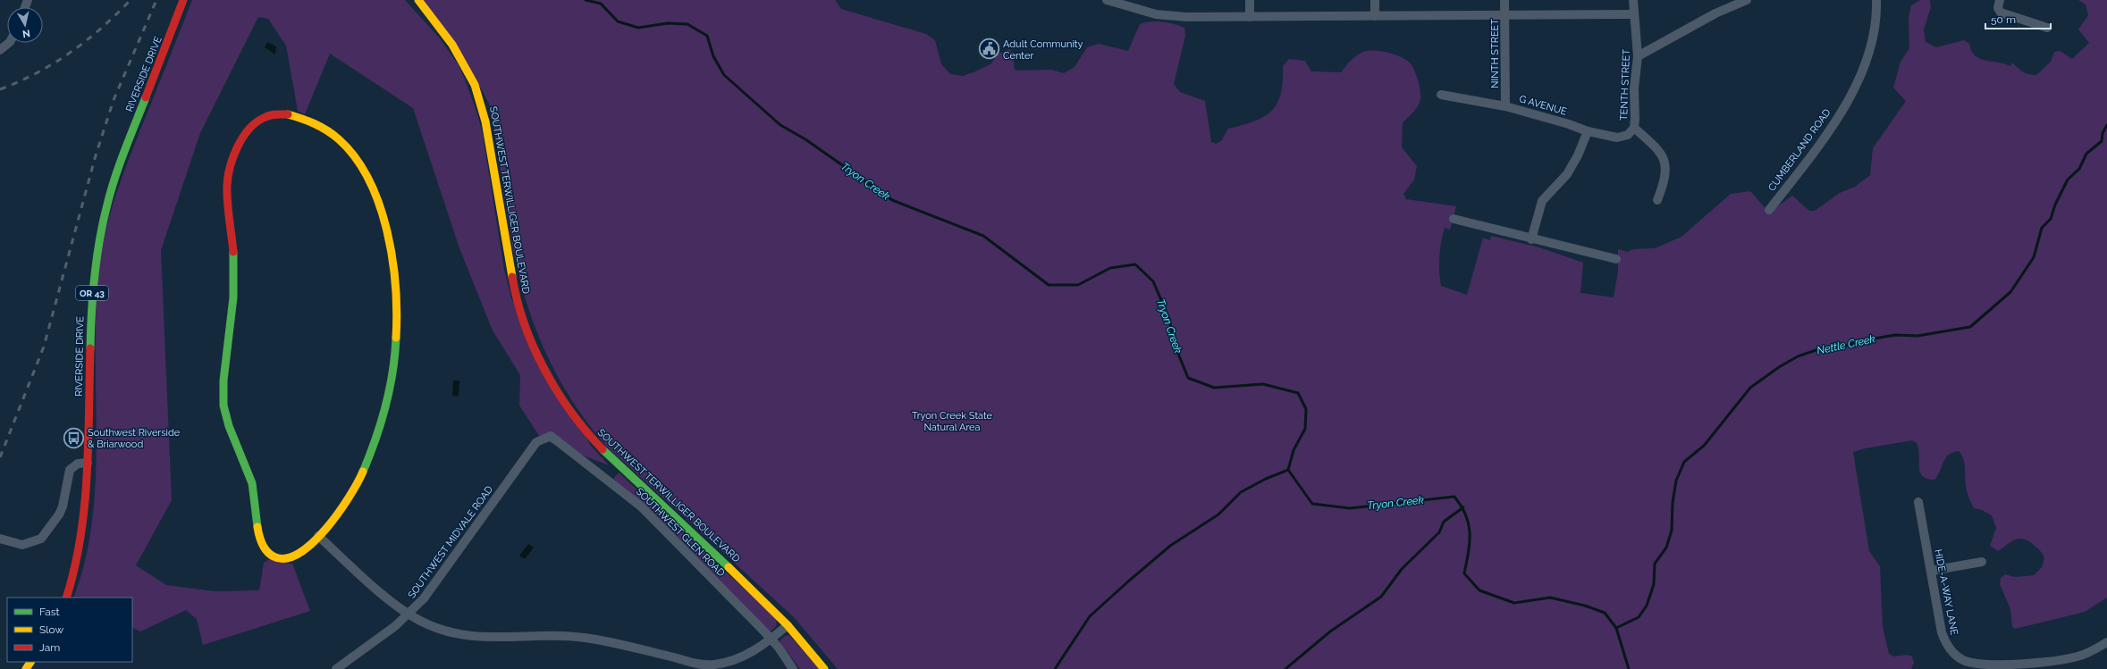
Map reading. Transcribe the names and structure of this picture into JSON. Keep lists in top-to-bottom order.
{
  "streets": {
    "main road": ["RIVERSIDE DRIVE", "SOUTHWEST TERWILLIGER BOULEVARD", "OR 43"],
    "street": [
      "NINTH STREET",
      "TENTH STREET",
      "G AVENUE",
      "CUMBERLAND ROAD",
      "SOUTHWEST GLEN ROAD",
      "SOUTHWEST MIDVALE ROAD",
      "HIDE-A-WAY LANE"
    ]
  },
  "crossings": [
    ["NINTH STREET", "G AVENUE"],
    ["TENTH STREET", "G AVENUE"],
    ["SOUTHWEST GLEN ROAD", "SOUTHWEST MIDVALE ROAD"]
  ],
  "water": ["Tryon Creek", "Nettle Creek"],
  "parks": ["Tryon Creek State Natural Area"],
  "places": {
    "public building": ["Adult Community Center"],
    "bus stop": ["Southwest Riverside & Briarwood"]
  },
  "legend": ["Fast", "Slow", "Jam"],
  "scale_bar": "50 m",
  "north": "bottom"
}
